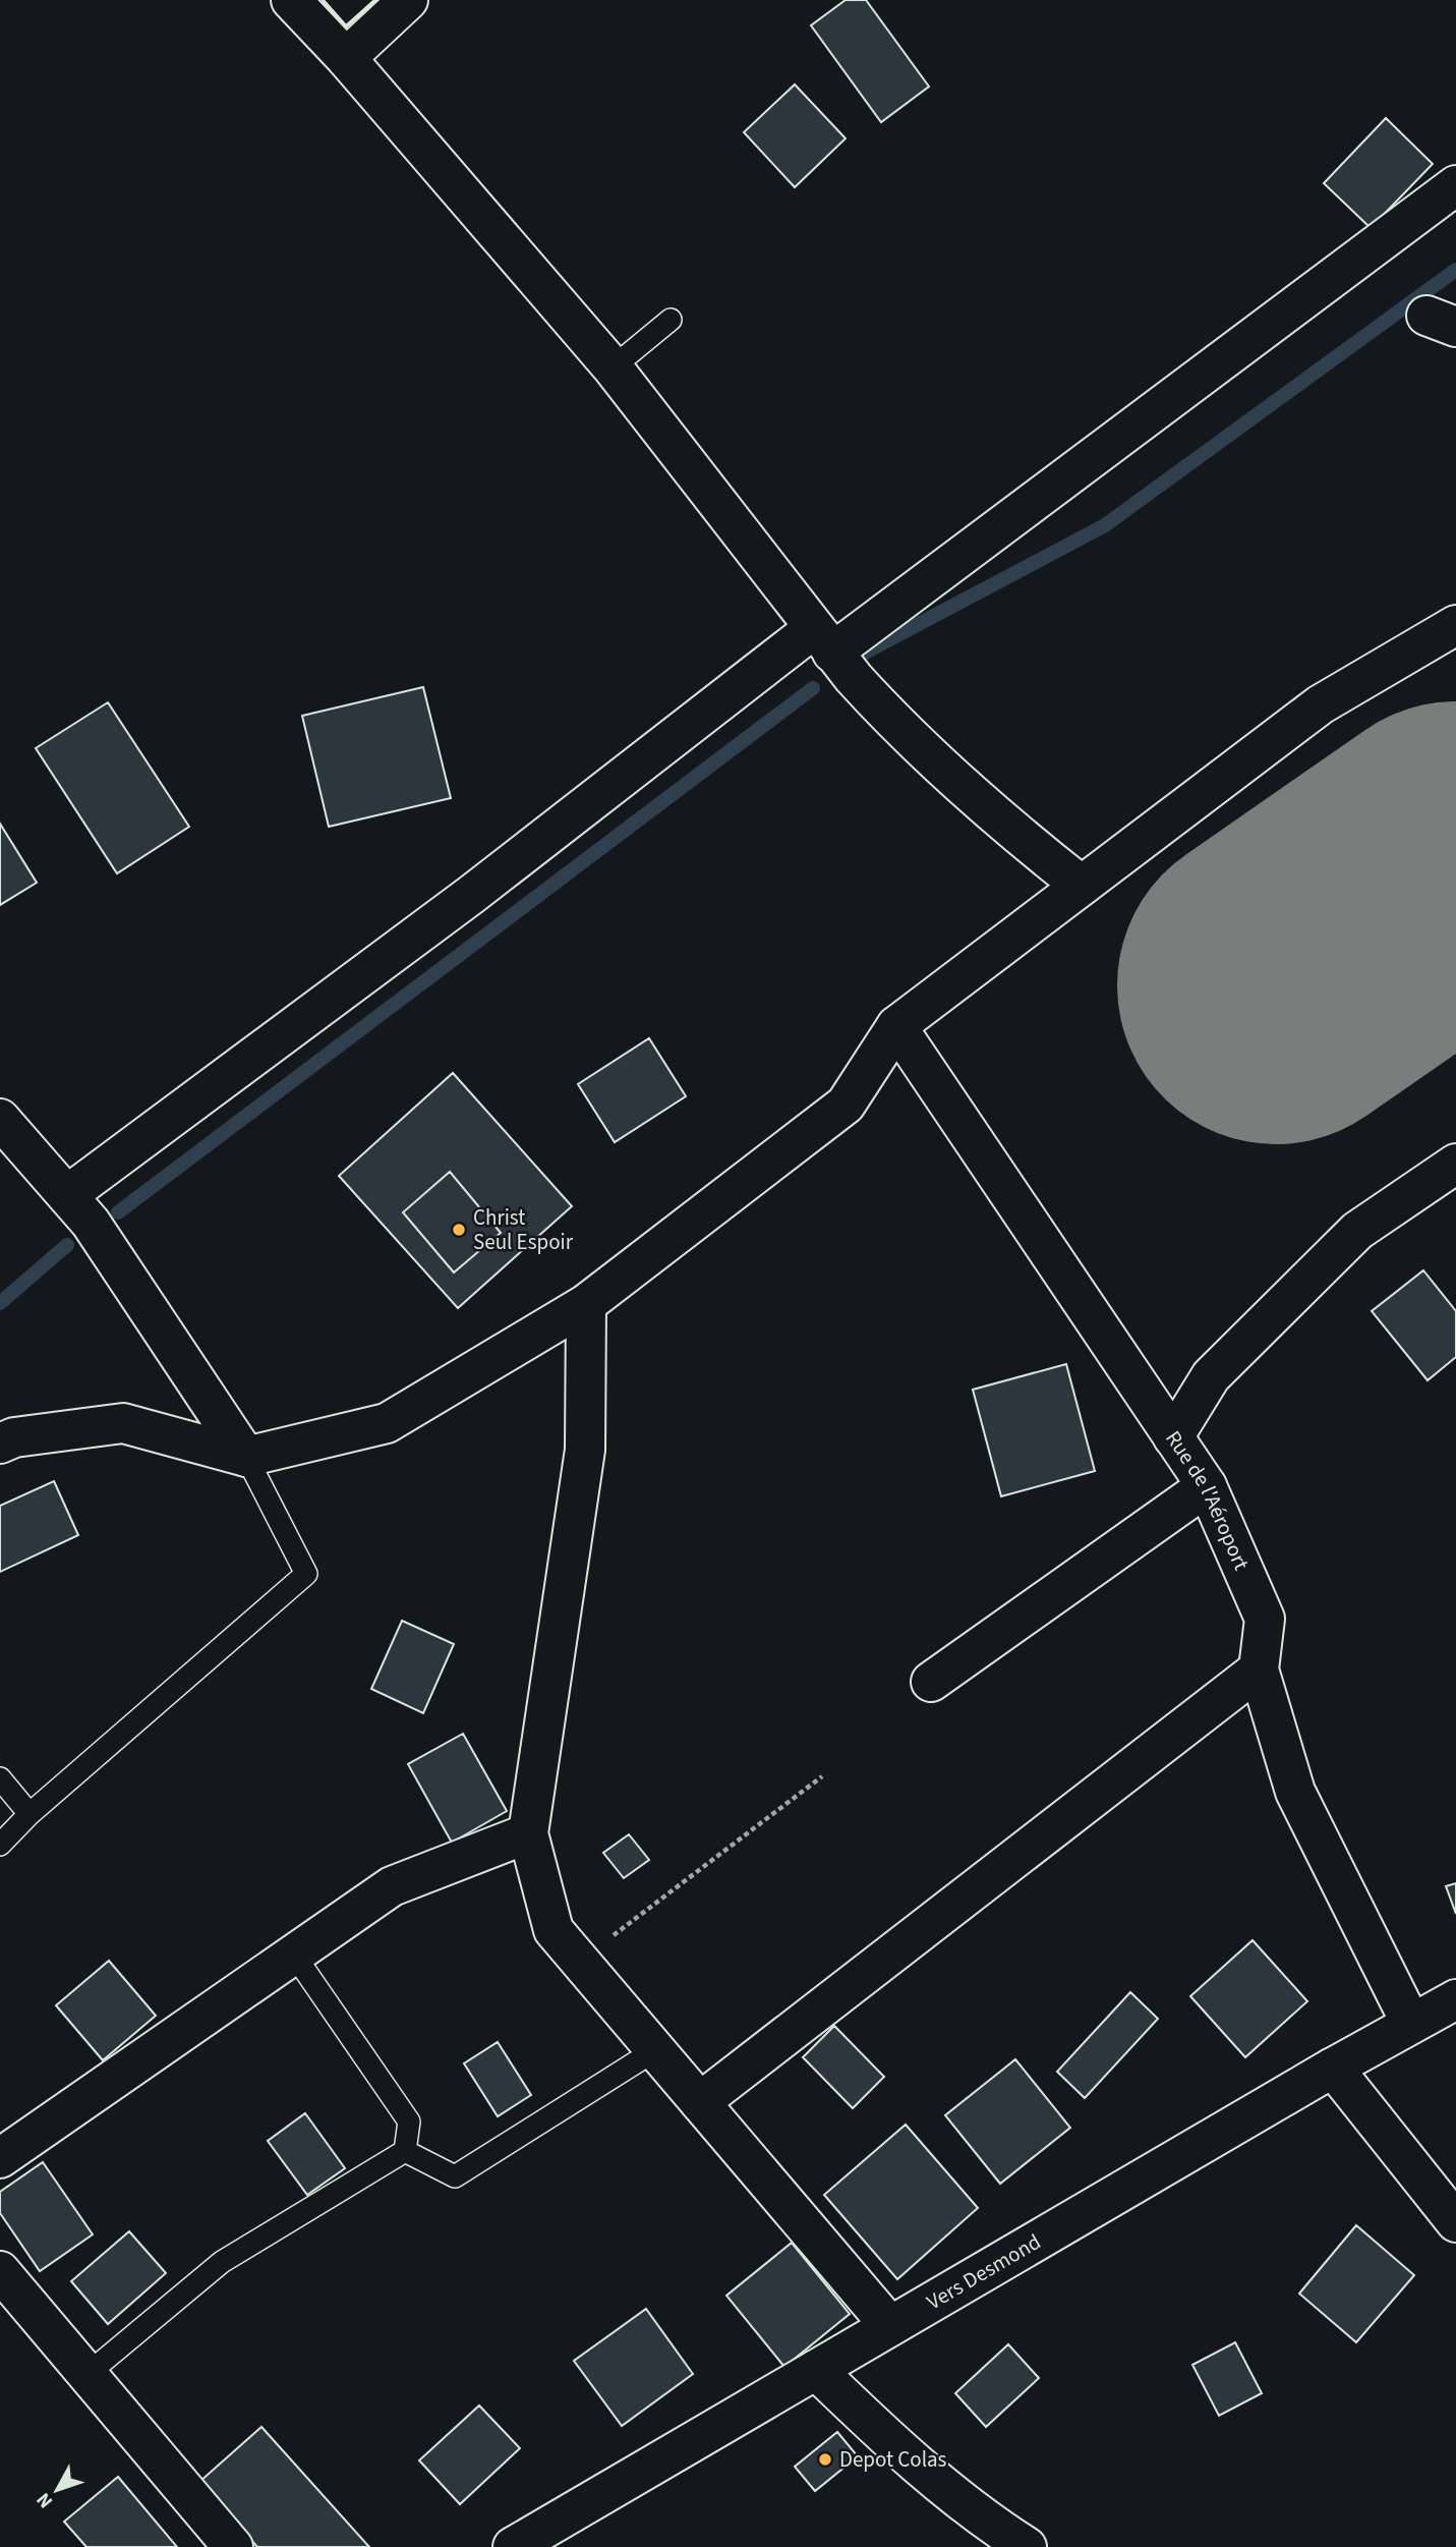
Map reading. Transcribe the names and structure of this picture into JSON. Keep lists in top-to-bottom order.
{
  "streets": {
    "street": ["Rue de l'Aéroport", "Vers Desmond"]
  },
  "crossings": [
    ["Rue de l'Aéroport", "Vers Desmond"]
  ],
  "places": ["Christ Seul Espoir", "Depot Colas"],
  "north": "bottom left"
}
